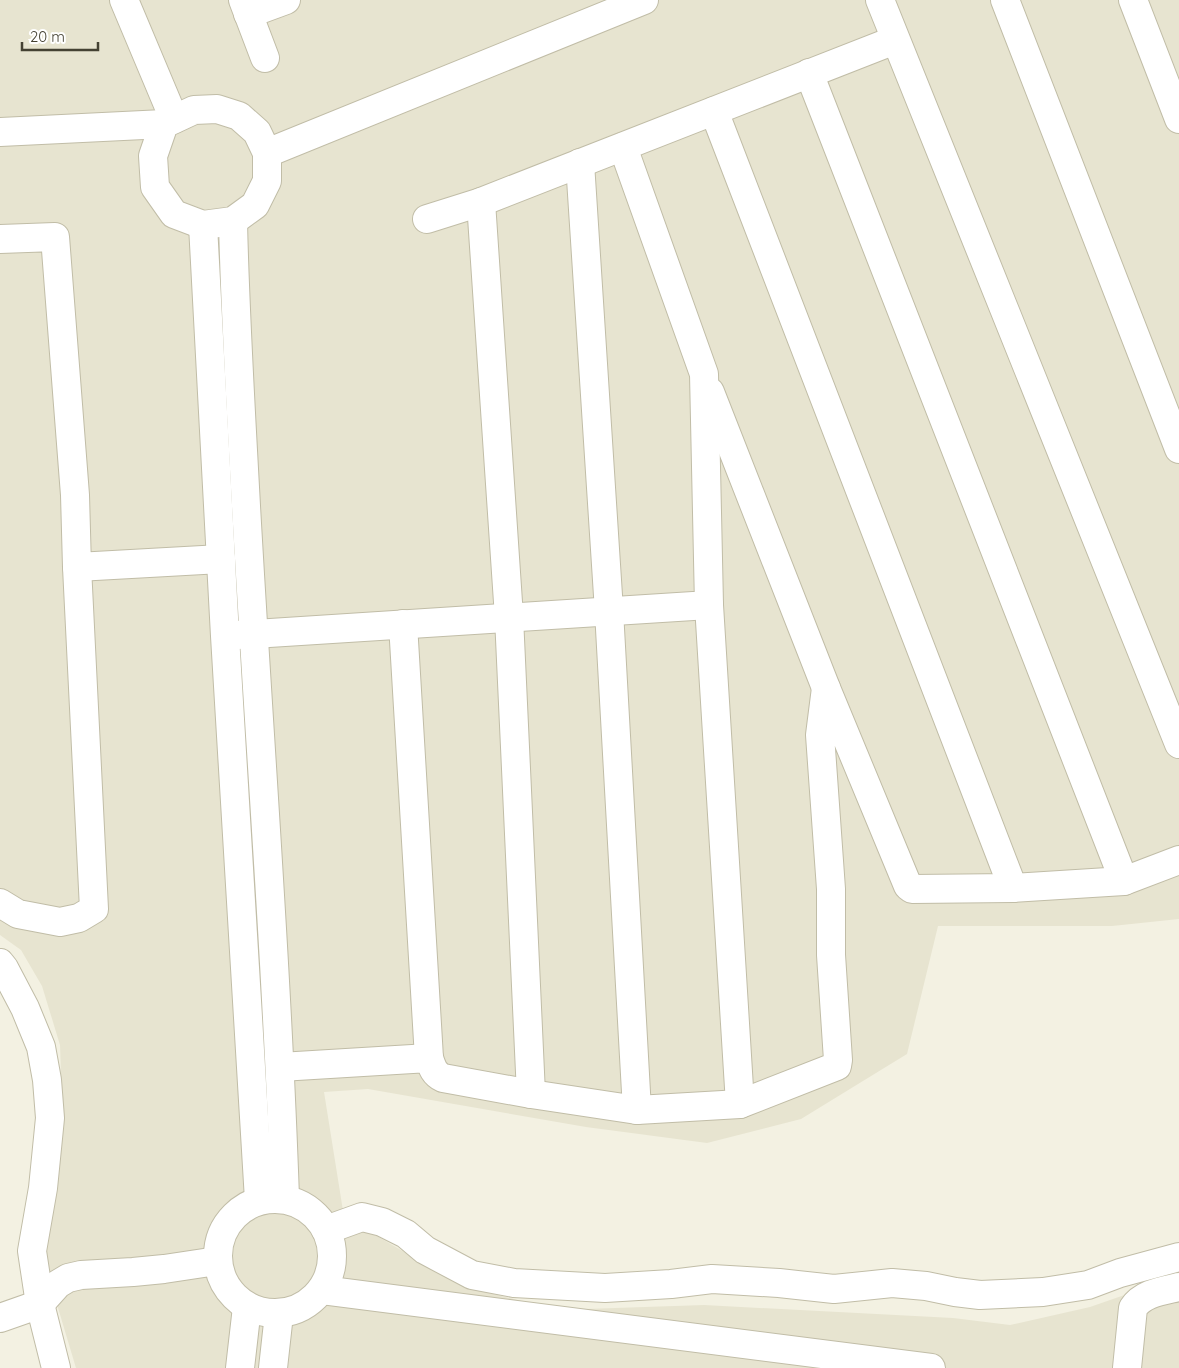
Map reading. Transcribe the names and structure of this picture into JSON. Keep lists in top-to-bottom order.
{
  "scale_bar": "20 m"
}
